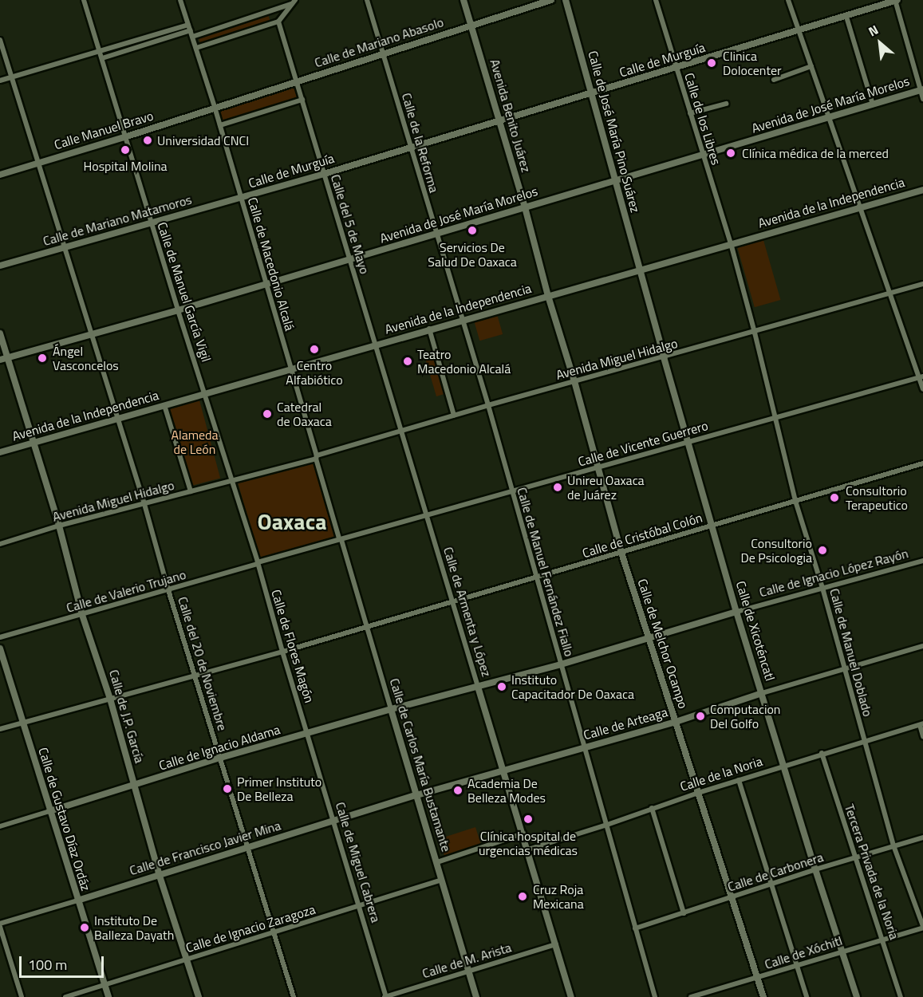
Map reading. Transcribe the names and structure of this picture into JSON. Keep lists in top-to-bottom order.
{
  "streets": {
    "street": [
      "Calle de Mariano Abasolo",
      "Calle de Murguía",
      "Avenida de José María Morelos",
      "Avenida Benito Juárez",
      "Calle de los Libres",
      "Calle Manuel Bravo",
      "Calle de José María Pino Suárez",
      "Calle de la Reforma",
      "Avenida de la Independencia",
      "Calle de Mariano Matamoros",
      "Calle del 5 de Mayo",
      "Calle de Macedonio Alcalá",
      "Calle de Manuel García Vigil",
      "Avenida Miguel Hidalgo",
      "Calle de Vicente Guerrero",
      "Calle de Cristóbal Colón",
      "Calle de Manuel Fernández Fiallo",
      "Calle de Ignacio López Rayón",
      "Calle de Valerio Trujano",
      "Calle de Armenta y López",
      "Calle de Xicoténcatl",
      "Calle de Melchor Ocampo",
      "Calle de Flores Magón",
      "Calle de Manuel Doblado",
      "Calle del 20 de Noviembre",
      "Calle de J.P. García",
      "Calle de Arteaga",
      "Calle de Ignacio Aldama",
      "Calle de Carlos María Bustamante",
      "Calle de la Noria",
      "Calle de Gustavo Díaz Ordáz",
      "Calle de Francisco Javier Mina",
      "Calle de Miguel Cabrera",
      "Calle de Carbonera",
      "Tercera Privada de la Noria",
      "Calle de Ignacio Zaragoza",
      "Calle de Xóchitl",
      "Calle de M. Arista"
    ]
  },
  "crossings": [
    ["Calle de Mariano Abasolo", "Avenida Benito Juárez"],
    ["Calle de Mariano Abasolo", "Calle Manuel Bravo"],
    ["Calle de Mariano Abasolo", "Calle de la Reforma"],
    ["Calle de Mariano Abasolo", "Calle del 5 de Mayo"],
    ["Calle de Mariano Abasolo", "Calle de Macedonio Alcalá"],
    ["Calle de Murguía", "Avenida Benito Juárez"],
    ["Calle de Murguía", "Calle de los Libres"],
    ["Calle de Murguía", "Calle de José María Pino Suárez"],
    ["Calle de Murguía", "Calle de la Reforma"],
    ["Calle de Murguía", "Calle de Mariano Matamoros"],
    ["Calle de Murguía", "Calle del 5 de Mayo"],
    ["Calle de Murguía", "Calle de Macedonio Alcalá"],
    ["Avenida de José María Morelos", "Avenida Benito Juárez"],
    ["Avenida de José María Morelos", "Calle de los Libres"],
    ["Avenida de José María Morelos", "Calle de José María Pino Suárez"],
    ["Avenida de José María Morelos", "Calle de la Reforma"],
    ["Avenida de José María Morelos", "Calle del 5 de Mayo"],
    ["Avenida de José María Morelos", "Calle de Macedonio Alcalá"],
    ["Avenida de José María Morelos", "Calle de Manuel García Vigil"],
    ["Avenida de José María Morelos", "Calle del 20 de Noviembre"],
    ["Avenida de José María Morelos", "Calle de J.P. García"],
    ["Avenida Benito Juárez", "Avenida de la Independencia"],
    ["Avenida Benito Juárez", "Calle de Melchor Ocampo"],
    ["Calle de los Libres", "Avenida de la Independencia"],
    ["Calle de los Libres", "Calle de Manuel Doblado"],
    ["Calle Manuel Bravo", "Calle de Macedonio Alcalá"],
    ["Calle Manuel Bravo", "Calle de Manuel García Vigil"],
    ["Calle Manuel Bravo", "Calle del 20 de Noviembre"],
    ["Calle de José María Pino Suárez", "Avenida de la Independencia"],
    ["Calle de José María Pino Suárez", "Calle de Xicoténcatl"],
    ["Calle de la Reforma", "Avenida de la Independencia"],
    ["Calle de la Reforma", "Calle de Manuel Fernández Fiallo"],
    ["Avenida de la Independencia", "Calle del 5 de Mayo"],
    ["Avenida de la Independencia", "Calle de Macedonio Alcalá"],
    ["Avenida de la Independencia", "Calle de Manuel García Vigil"],
    ["Avenida de la Independencia", "Calle de Manuel Fernández Fiallo"],
    ["Avenida de la Independencia", "Calle de Armenta y López"],
    ["Avenida de la Independencia", "Calle de Xicoténcatl"],
    ["Avenida de la Independencia", "Calle de Melchor Ocampo"],
    ["Avenida de la Independencia", "Calle de Manuel Doblado"],
    ["Avenida de la Independencia", "Calle del 20 de Noviembre"],
    ["Avenida de la Independencia", "Calle de J.P. García"],
    ["Calle de Mariano Matamoros", "Calle de Macedonio Alcalá"],
    ["Calle de Mariano Matamoros", "Calle de Manuel García Vigil"],
    ["Calle de Mariano Matamoros", "Calle del 20 de Noviembre"],
    ["Calle del 5 de Mayo", "Calle de Armenta y López"],
    ["Calle de Macedonio Alcalá", "Avenida Miguel Hidalgo"],
    ["Calle de Macedonio Alcalá", "Calle de Carlos María Bustamante"],
    ["Calle de Manuel García Vigil", "Avenida Miguel Hidalgo"],
    ["Calle de Manuel García Vigil", "Calle de Flores Magón"],
    ["Avenida Miguel Hidalgo", "Calle de Manuel Fernández Fiallo"],
    ["Avenida Miguel Hidalgo", "Calle de Armenta y López"],
    ["Avenida Miguel Hidalgo", "Calle de Xicoténcatl"],
    ["Avenida Miguel Hidalgo", "Calle de Melchor Ocampo"],
    ["Avenida Miguel Hidalgo", "Calle de Flores Magón"],
    ["Avenida Miguel Hidalgo", "Calle de Manuel Doblado"],
    ["Avenida Miguel Hidalgo", "Calle del 20 de Noviembre"],
    ["Avenida Miguel Hidalgo", "Calle de J.P. García"],
    ["Avenida Miguel Hidalgo", "Calle de Carlos María Bustamante"],
    ["Calle de Vicente Guerrero", "Calle de Manuel Fernández Fiallo"],
    ["Calle de Vicente Guerrero", "Calle de Valerio Trujano"],
    ["Calle de Vicente Guerrero", "Calle de Armenta y López"],
    ["Calle de Vicente Guerrero", "Calle de Xicoténcatl"],
    ["Calle de Vicente Guerrero", "Calle de Melchor Ocampo"],
    ["Calle de Vicente Guerrero", "Calle de Manuel Doblado"],
    ["Calle de Vicente Guerrero", "Calle de Carlos María Bustamante"],
    ["Calle de Cristóbal Colón", "Calle de Manuel Fernández Fiallo"],
    ["Calle de Cristóbal Colón", "Calle de Armenta y López"],
    ["Calle de Cristóbal Colón", "Calle de Xicoténcatl"],
    ["Calle de Cristóbal Colón", "Calle de Melchor Ocampo"],
    ["Calle de Cristóbal Colón", "Calle de Flores Magón"],
    ["Calle de Cristóbal Colón", "Calle de Manuel Doblado"],
    ["Calle de Cristóbal Colón", "Calle del 20 de Noviembre"],
    ["Calle de Cristóbal Colón", "Calle de J.P. García"],
    ["Calle de Cristóbal Colón", "Calle de Carlos María Bustamante"],
    ["Calle de Cristóbal Colón", "Calle de Gustavo Díaz Ordáz"],
    ["Calle de Manuel Fernández Fiallo", "Calle de Ignacio López Rayón"],
    ["Calle de Manuel Fernández Fiallo", "Calle de Arteaga"],
    ["Calle de Manuel Fernández Fiallo", "Calle de la Noria"],
    ["Calle de Manuel Fernández Fiallo", "Calle de Carbonera"],
    ["Calle de Ignacio López Rayón", "Calle de Armenta y López"],
    ["Calle de Ignacio López Rayón", "Calle de Xicoténcatl"],
    ["Calle de Ignacio López Rayón", "Calle de Melchor Ocampo"],
    ["Calle de Ignacio López Rayón", "Calle de Manuel Doblado"],
    ["Calle de Ignacio López Rayón", "Calle de Ignacio Aldama"],
    ["Calle de Ignacio López Rayón", "Calle de Carlos María Bustamante"],
    ["Calle de Valerio Trujano", "Calle de Flores Magón"],
    ["Calle de Valerio Trujano", "Calle del 20 de Noviembre"],
    ["Calle de Valerio Trujano", "Calle de J.P. García"],
    ["Calle de Valerio Trujano", "Calle de Carlos María Bustamante"],
    ["Calle de Armenta y López", "Calle de Arteaga"],
    ["Calle de Armenta y López", "Calle de la Noria"],
    ["Calle de Armenta y López", "Calle de M. Arista"],
    ["Calle de Xicoténcatl", "Calle de Arteaga"],
    ["Calle de Xicoténcatl", "Calle de la Noria"],
    ["Calle de Xicoténcatl", "Calle de Carbonera"],
    ["Calle de Xicoténcatl", "Calle de Xóchitl"],
    ["Calle de Melchor Ocampo", "Calle de Arteaga"],
    ["Calle de Melchor Ocampo", "Calle de la Noria"],
    ["Calle de Melchor Ocampo", "Calle de Carbonera"],
    ["Calle de Melchor Ocampo", "Calle de Xóchitl"],
    ["Calle de Flores Magón", "Calle de Ignacio Aldama"],
    ["Calle de Flores Magón", "Calle de Miguel Cabrera"],
    ["Calle de Manuel Doblado", "Calle de Arteaga"],
    ["Calle de Manuel Doblado", "Calle de la Noria"],
    ["Calle de Manuel Doblado", "Calle de Carbonera"],
    ["Calle de Manuel Doblado", "Calle de Xóchitl"],
    ["Calle del 20 de Noviembre", "Calle de Ignacio Aldama"],
    ["Calle del 20 de Noviembre", "Calle de Francisco Javier Mina"],
    ["Calle del 20 de Noviembre", "Calle de Ignacio Zaragoza"],
    ["Calle de J.P. García", "Calle de Ignacio Aldama"],
    ["Calle de J.P. García", "Calle de Francisco Javier Mina"],
    ["Calle de J.P. García", "Calle de Ignacio Zaragoza"],
    ["Calle de Arteaga", "Calle de Carlos María Bustamante"],
    ["Calle de Arteaga", "Calle de Francisco Javier Mina"],
    ["Calle de Ignacio Aldama", "Calle de Carlos María Bustamante"],
    ["Calle de Ignacio Aldama", "Calle de Gustavo Díaz Ordáz"],
    ["Calle de Ignacio Aldama", "Calle de Miguel Cabrera"],
    ["Calle de Carlos María Bustamante", "Calle de Francisco Javier Mina"],
    ["Calle de Carlos María Bustamante", "Calle de Ignacio Zaragoza"],
    ["Calle de Carlos María Bustamante", "Calle de M. Arista"],
    ["Calle de la Noria", "Tercera Privada de la Noria"],
    ["Calle de Gustavo Díaz Ordáz", "Calle de Francisco Javier Mina"],
    ["Calle de Gustavo Díaz Ordáz", "Calle de Ignacio Zaragoza"],
    ["Calle de Francisco Javier Mina", "Calle de Miguel Cabrera"],
    ["Calle de Miguel Cabrera", "Calle de Ignacio Zaragoza"],
    ["Calle de Miguel Cabrera", "Calle de M. Arista"],
    ["Calle de Carbonera", "Tercera Privada de la Noria"],
    ["Tercera Privada de la Noria", "Calle de Xóchitl"]
  ],
  "districts": ["Oaxaca"],
  "parks": ["Alameda de León"],
  "places": [
    "Clinica Dolocenter",
    "Universidad CNCI",
    "Hospital Molina",
    "Clínica médica de la merced",
    "Servicios De Salud De Oaxaca",
    "Centro Alfabiótico",
    "Ángel Vasconcelos",
    "Teatro Macedonio Alcalá",
    "Catedral de Oaxaca",
    "Unireu Oaxaca de Juárez",
    "Consultorio Terapeutico",
    "Consultorio De Psicologia",
    "Instituto Capacitador De Oaxaca",
    "Computacion Del Golfo",
    "Primer Instituto De Belleza",
    "Academia De Belleza Modes",
    "Clínica hospital de urgencias médicas",
    "Cruz Roja Mexicana",
    "Instituto De Balleza Dayath"
  ],
  "scale_bar": "100 m",
  "north": "top left"
}
